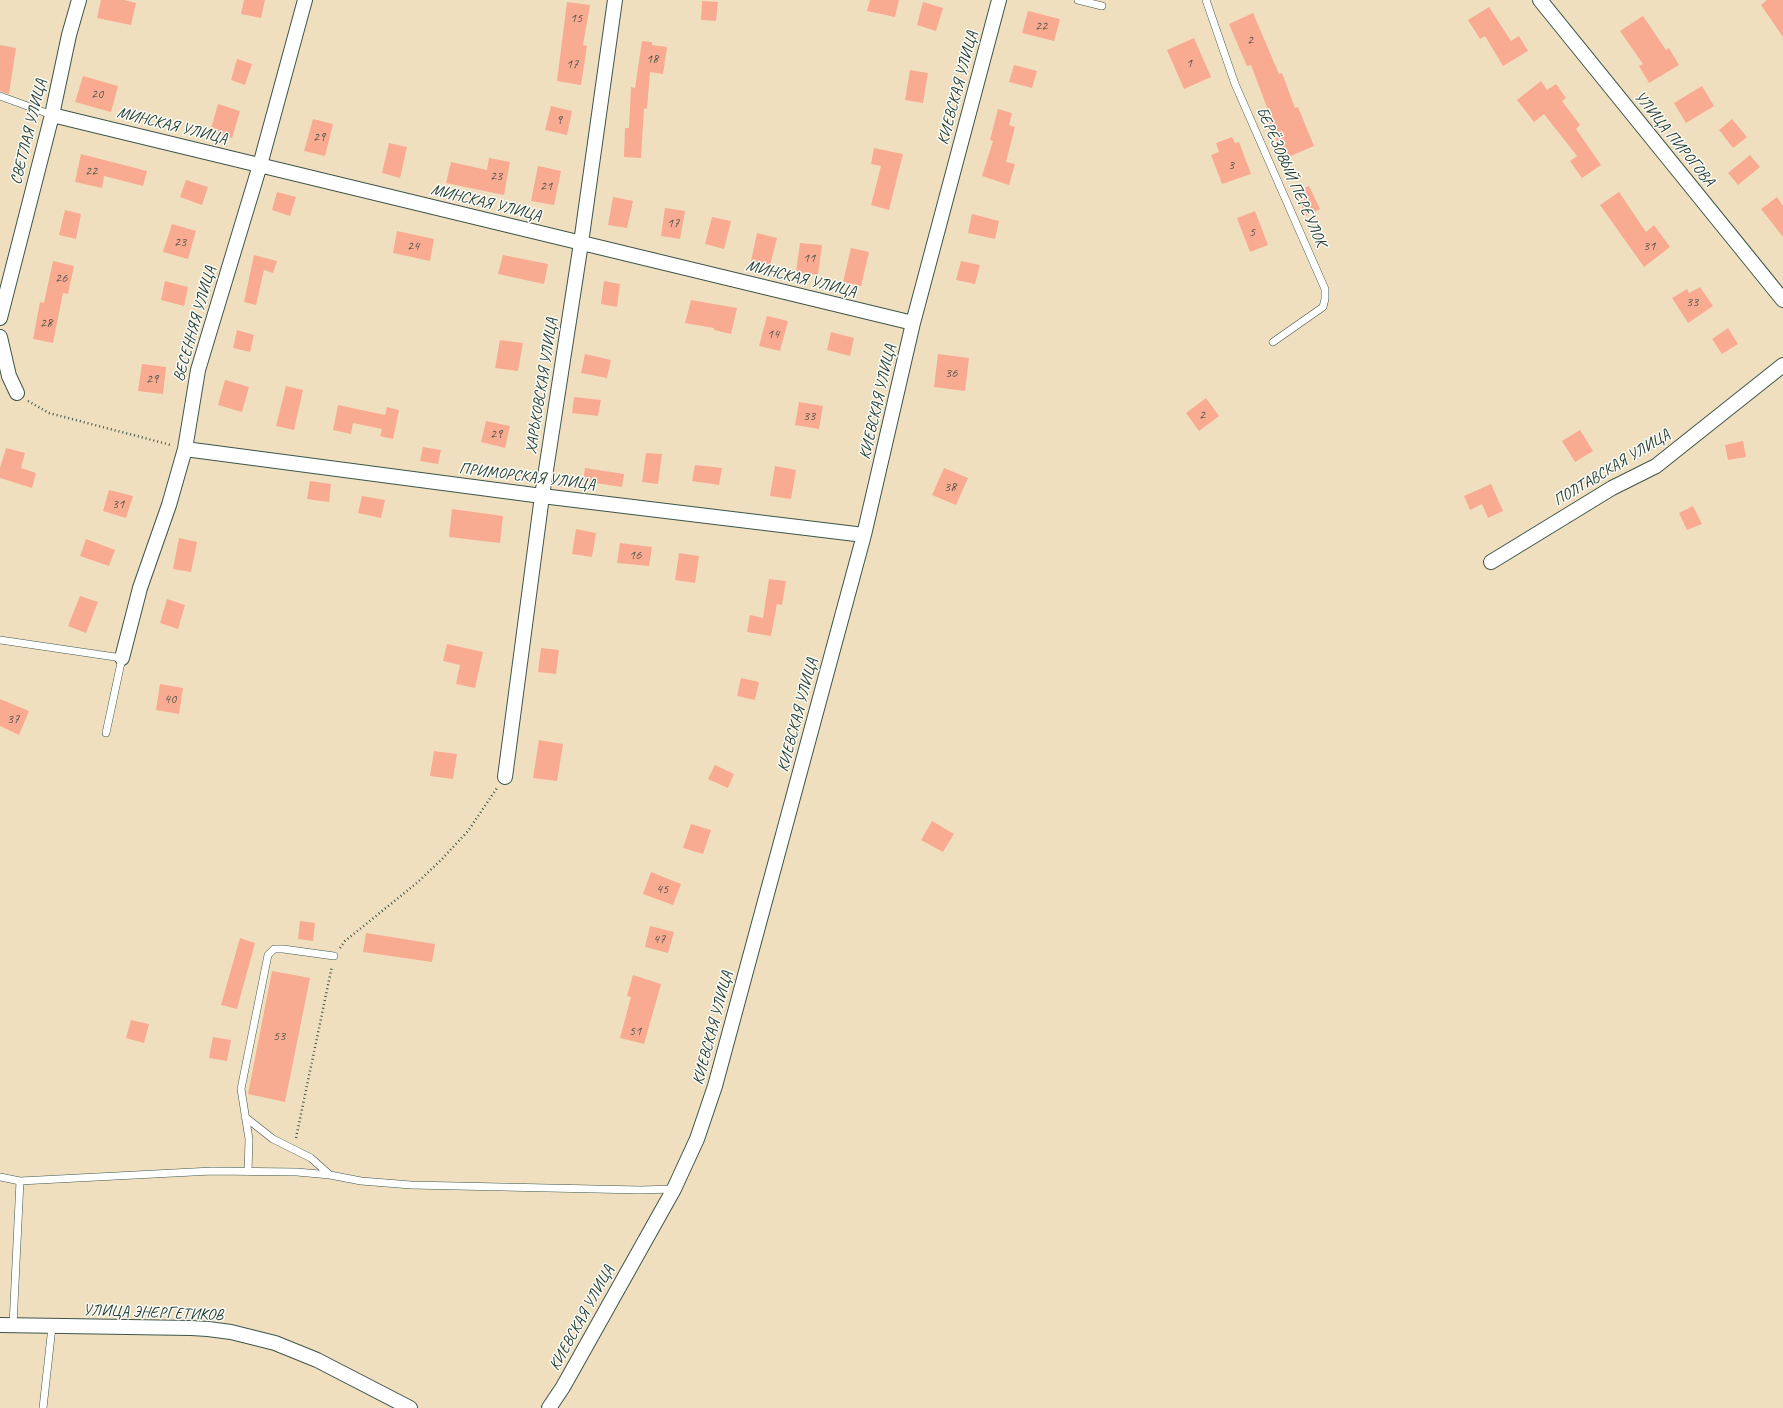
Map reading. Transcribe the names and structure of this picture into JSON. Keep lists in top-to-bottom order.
{
  "streets": {
    "street": [
      "КИЕВСКАЯ УЛИЦА",
      "МИНСКАЯ УЛИЦА",
      "СВЕТЛАЯ УЛИЦА",
      "УЛИЦА ПИРОГОВА",
      "ВЕСЕННЯЯ УЛИЦА",
      "ХАРЬКОВСКАЯ УЛИЦА",
      "ПОЛТАВСКАЯ УЛИЦА",
      "ПРИМОРСКАЯ УЛИЦА",
      "УЛИЦА ЭНЕРГЕТИКОВ"
    ],
    "lane": ["БЕРЁЗОВЫЙ ПЕРЕУЛОК"]
  },
  "crossings": [
    ["КИЕВСКАЯ УЛИЦА", "МИНСКАЯ УЛИЦА"],
    ["КИЕВСКАЯ УЛИЦА", "ПРИМОРСКАЯ УЛИЦА"],
    ["МИНСКАЯ УЛИЦА", "СВЕТЛАЯ УЛИЦА"],
    ["МИНСКАЯ УЛИЦА", "ВЕСЕННЯЯ УЛИЦА"],
    ["МИНСКАЯ УЛИЦА", "ХАРЬКОВСКАЯ УЛИЦА"],
    ["ВЕСЕННЯЯ УЛИЦА", "ПРИМОРСКАЯ УЛИЦА"],
    ["ХАРЬКОВСКАЯ УЛИЦА", "ПРИМОРСКАЯ УЛИЦА"]
  ],
  "house_numbers": [
    "15",
    "22",
    "2",
    "18",
    "1",
    "17",
    "20",
    "9",
    "29",
    "3",
    "22",
    "23",
    "21",
    "17",
    "5",
    "23",
    "24",
    "31",
    "11",
    "26",
    "33",
    "28",
    "14",
    "36",
    "29",
    "2",
    "33",
    "29",
    "38",
    "31",
    "16",
    "40",
    "37",
    "45",
    "47",
    "51",
    "53"
  ]
}
